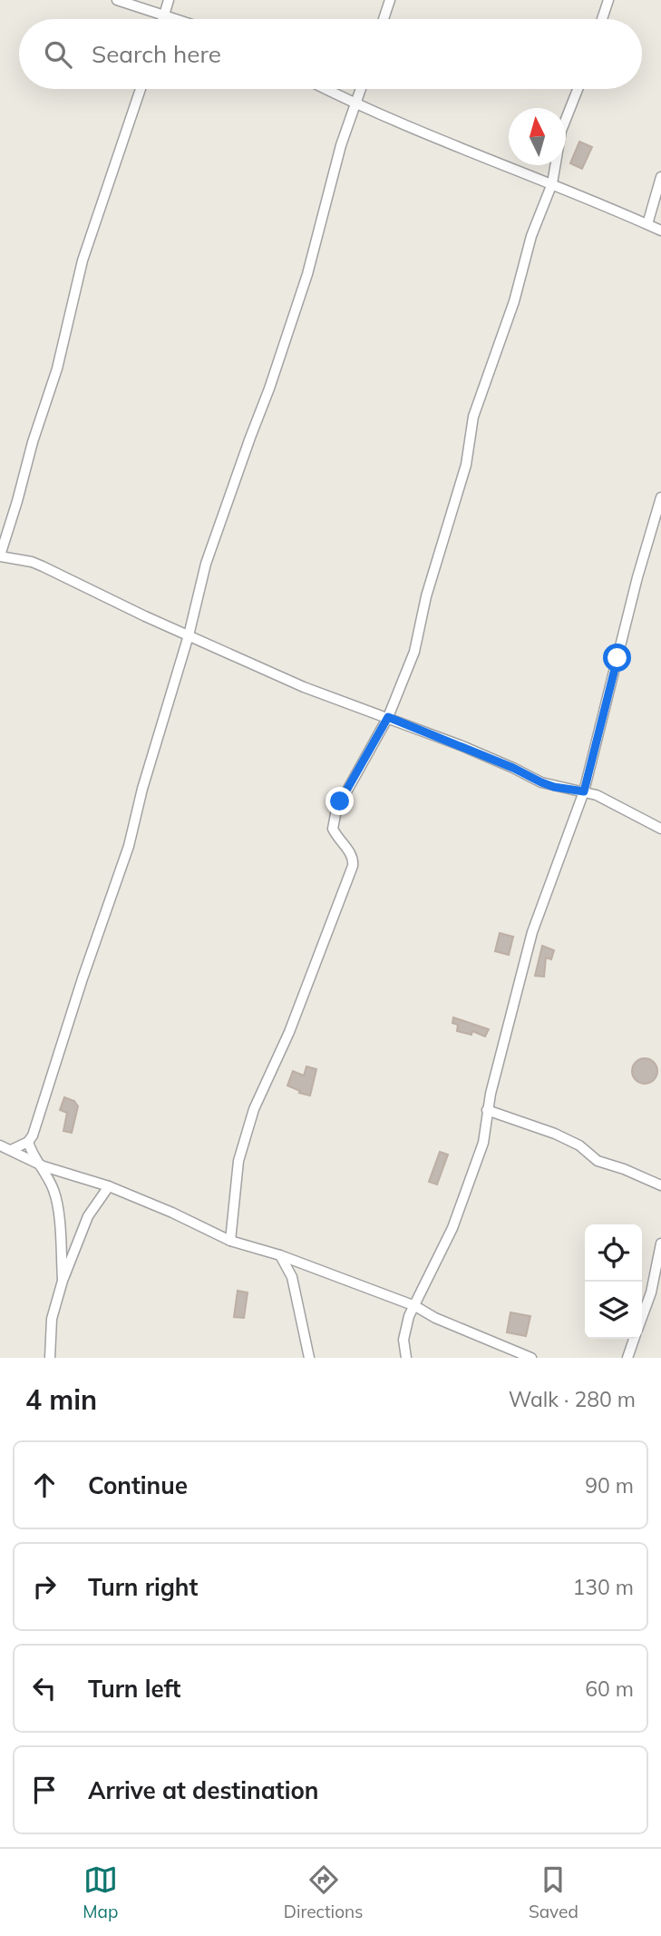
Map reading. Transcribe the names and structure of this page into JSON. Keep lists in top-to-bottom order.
{
  "north": "top",
  "page": {
    "search": "Search here",
    "heading": ["4 min", "Walk · 280 m"],
    "list": [
      ["Continue", "90 m"],
      ["Turn right", "130 m"],
      ["Turn left", "60 m"],
      "Arrive at destination"
    ],
    "nav": ["Map", "Directions", "Saved"]
  }
}
